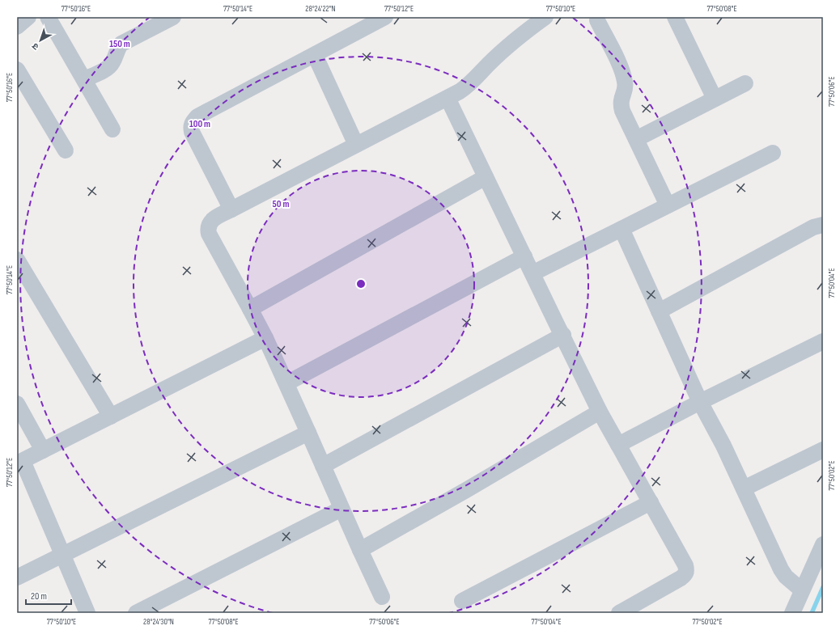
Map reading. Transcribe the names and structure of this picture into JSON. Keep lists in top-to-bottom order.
{
  "scale_bar": "20 m",
  "north": "bottom left",
  "coordinates": [
    "77°50'16\"E",
    "77°50'14\"E",
    "28°24'22\"N",
    "77°50'12\"E",
    "77°50'10\"E",
    "77°50'08\"E",
    "77°50'06\"E",
    "77°50'04\"E",
    "77°50'02\"E",
    "28°24'30\"N"
  ],
  "rings": ["150 m", "100 m", "50 m"]
}
